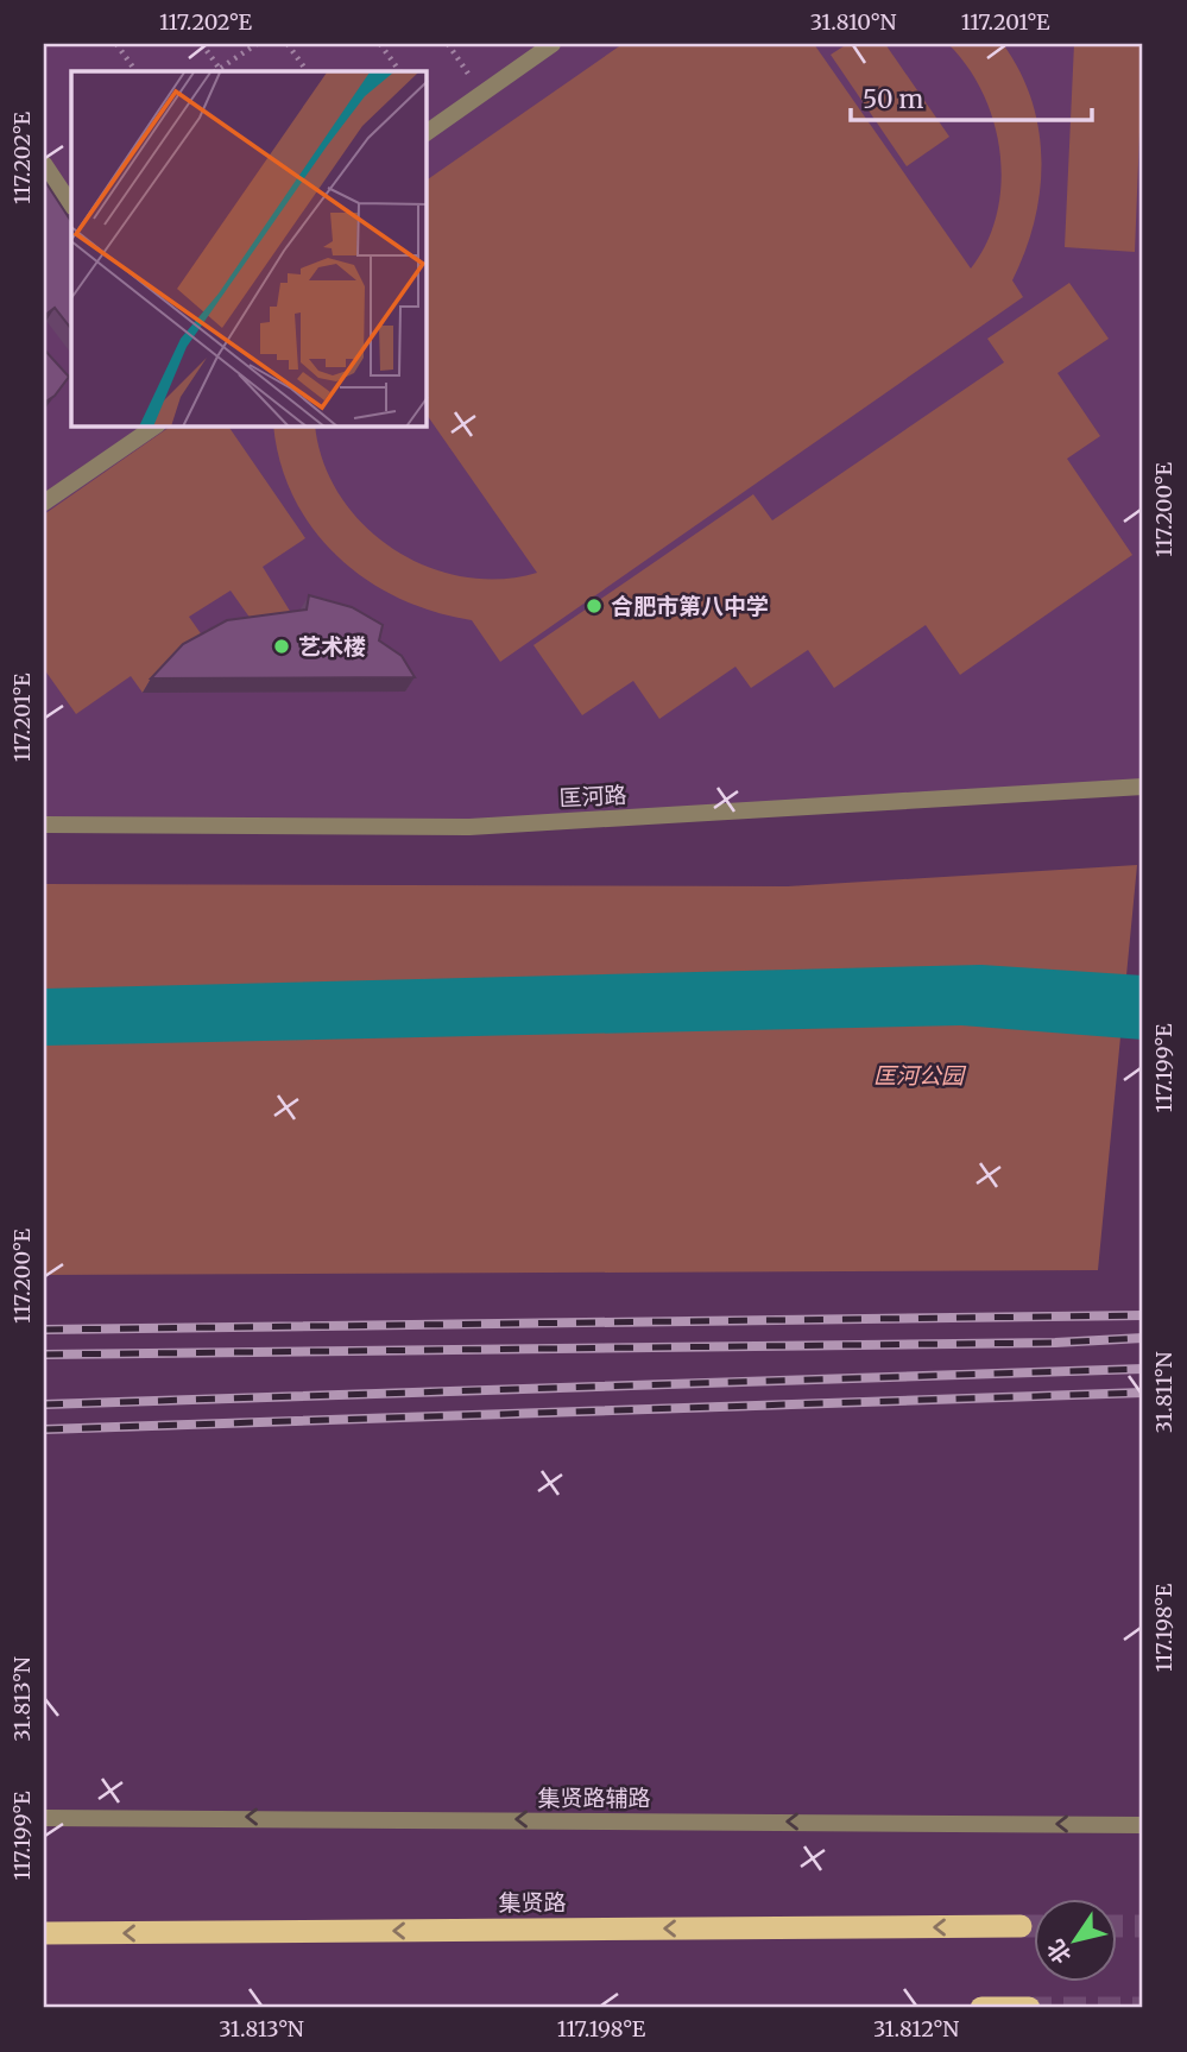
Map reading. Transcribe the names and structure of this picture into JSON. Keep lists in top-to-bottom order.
{
  "streets": {
    "highway": ["集贤路"],
    "street": ["匡河路", "集贤路辅路"]
  },
  "one_way": ["集贤路辅路", "集贤路"],
  "parks": ["匡河公园"],
  "places": ["合肥市第八中学", "艺术楼"],
  "scale_bar": "50 m",
  "north": "bottom left",
  "coordinates": [
    "117.202°E",
    "31.810°N",
    "117.201°E",
    "117.200°E",
    "117.199°E",
    "31.811°N",
    "117.198°E",
    "31.813°N",
    "31.812°N"
  ]
}
